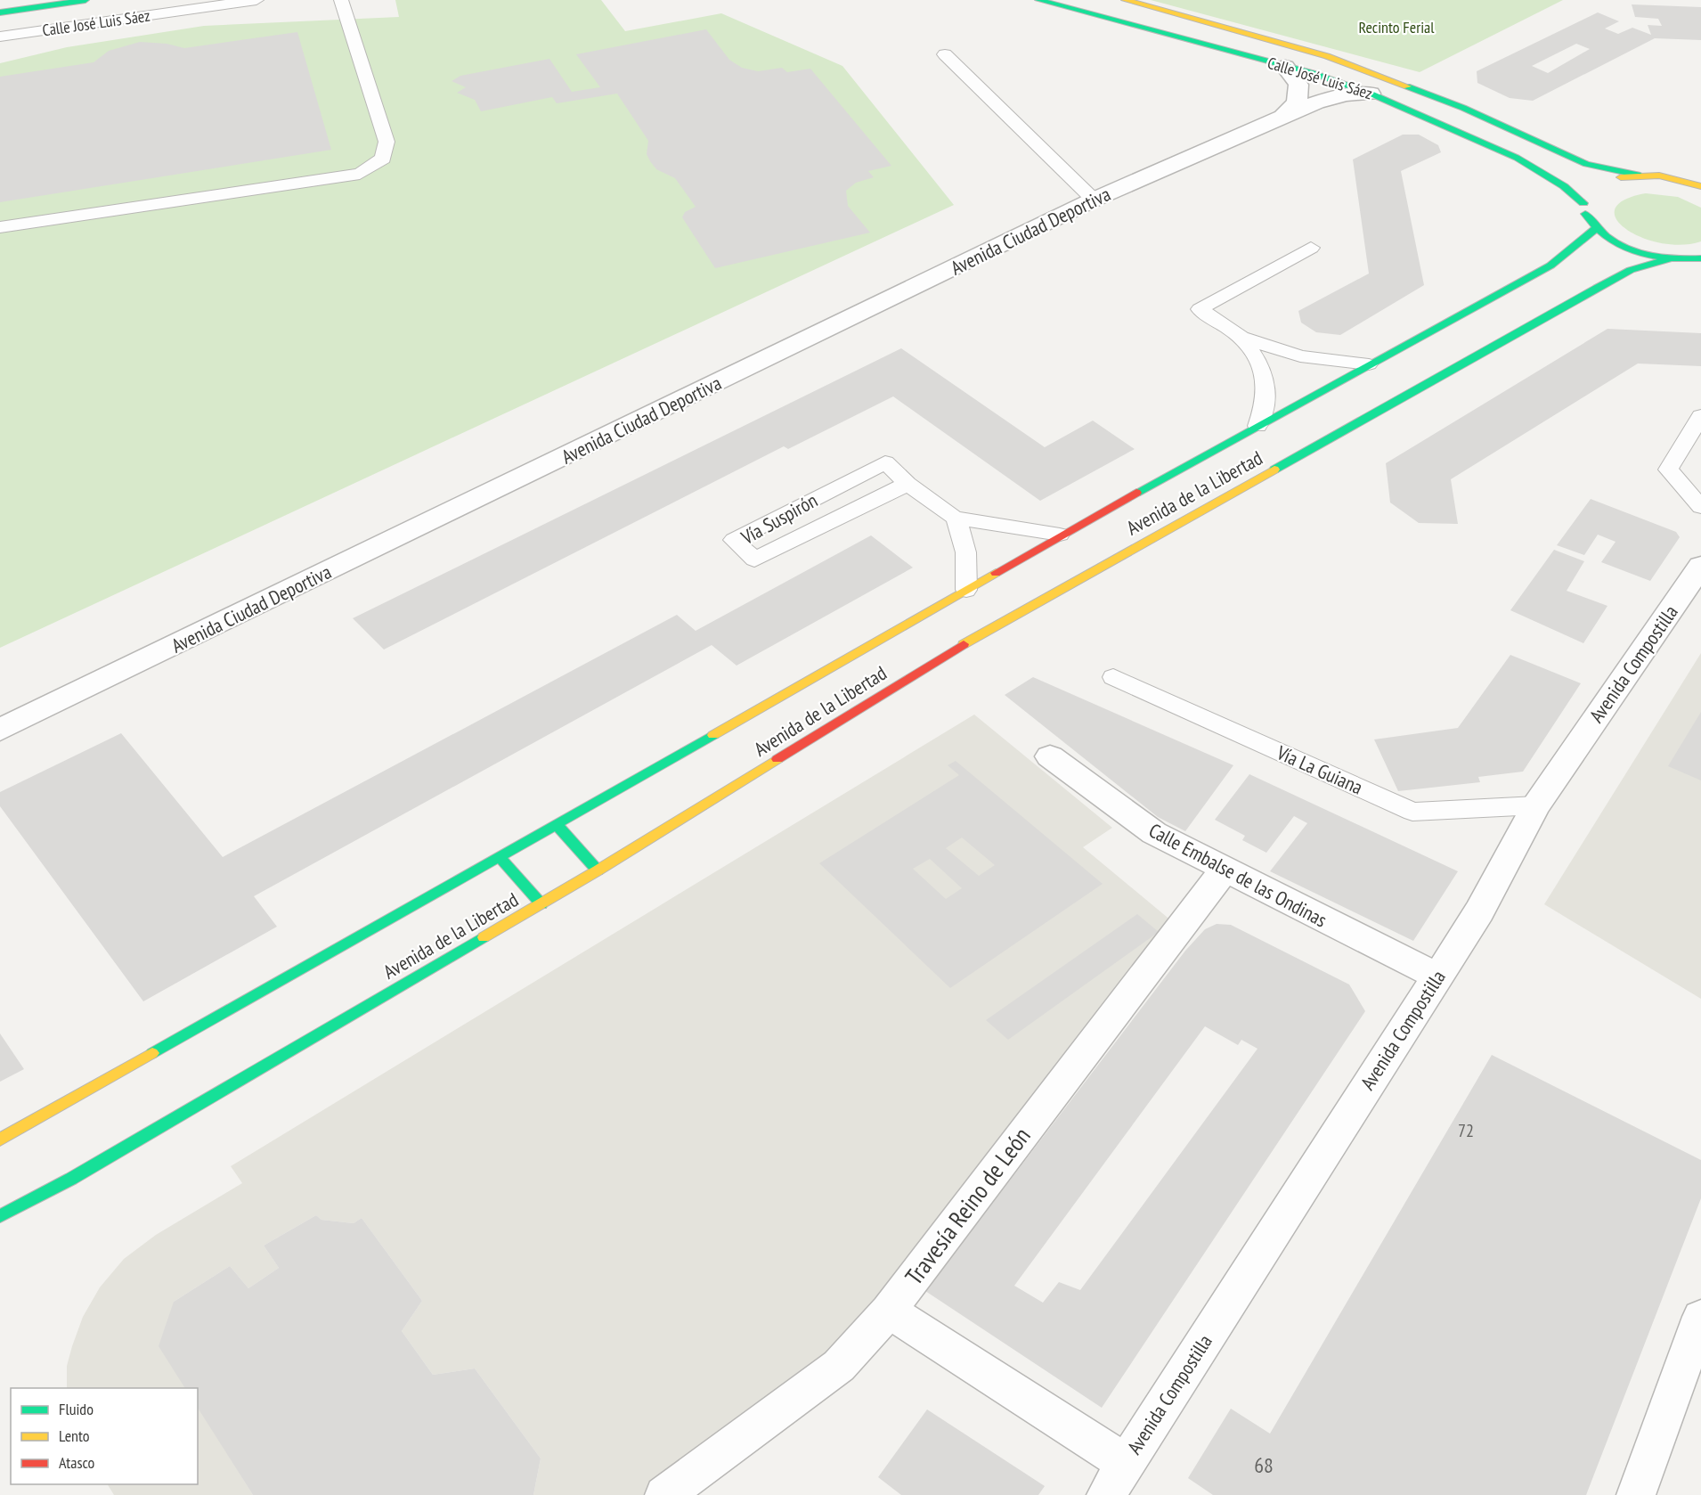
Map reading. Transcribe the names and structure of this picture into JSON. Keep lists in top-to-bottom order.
{
  "streets": {
    "main road": ["Calle José Luis Sáez", "Avenida de la Libertad"],
    "street": [
      "Avenida Ciudad Deportiva",
      "Avenida Compostilla",
      "Calle Embalse de las Ondinas",
      "Travesía Reino de León"
    ],
    "lane": ["Vía Suspirón", "Vía La Guiana"]
  },
  "crossings": [
    ["Calle José Luis Sáez", "Avenida Ciudad Deportiva"],
    ["Calle José Luis Sáez", "Avenida de la Libertad"],
    ["Avenida de la Libertad", "Vía Suspirón"],
    ["Avenida Compostilla", "Vía La Guiana"],
    ["Avenida Compostilla", "Calle Embalse de las Ondinas"],
    ["Calle Embalse de las Ondinas", "Travesía Reino de León"]
  ],
  "parks": ["Recinto Ferial"],
  "house_numbers": ["72", "68"],
  "legend": ["Fluido", "Lento", "Atasco"]
}
